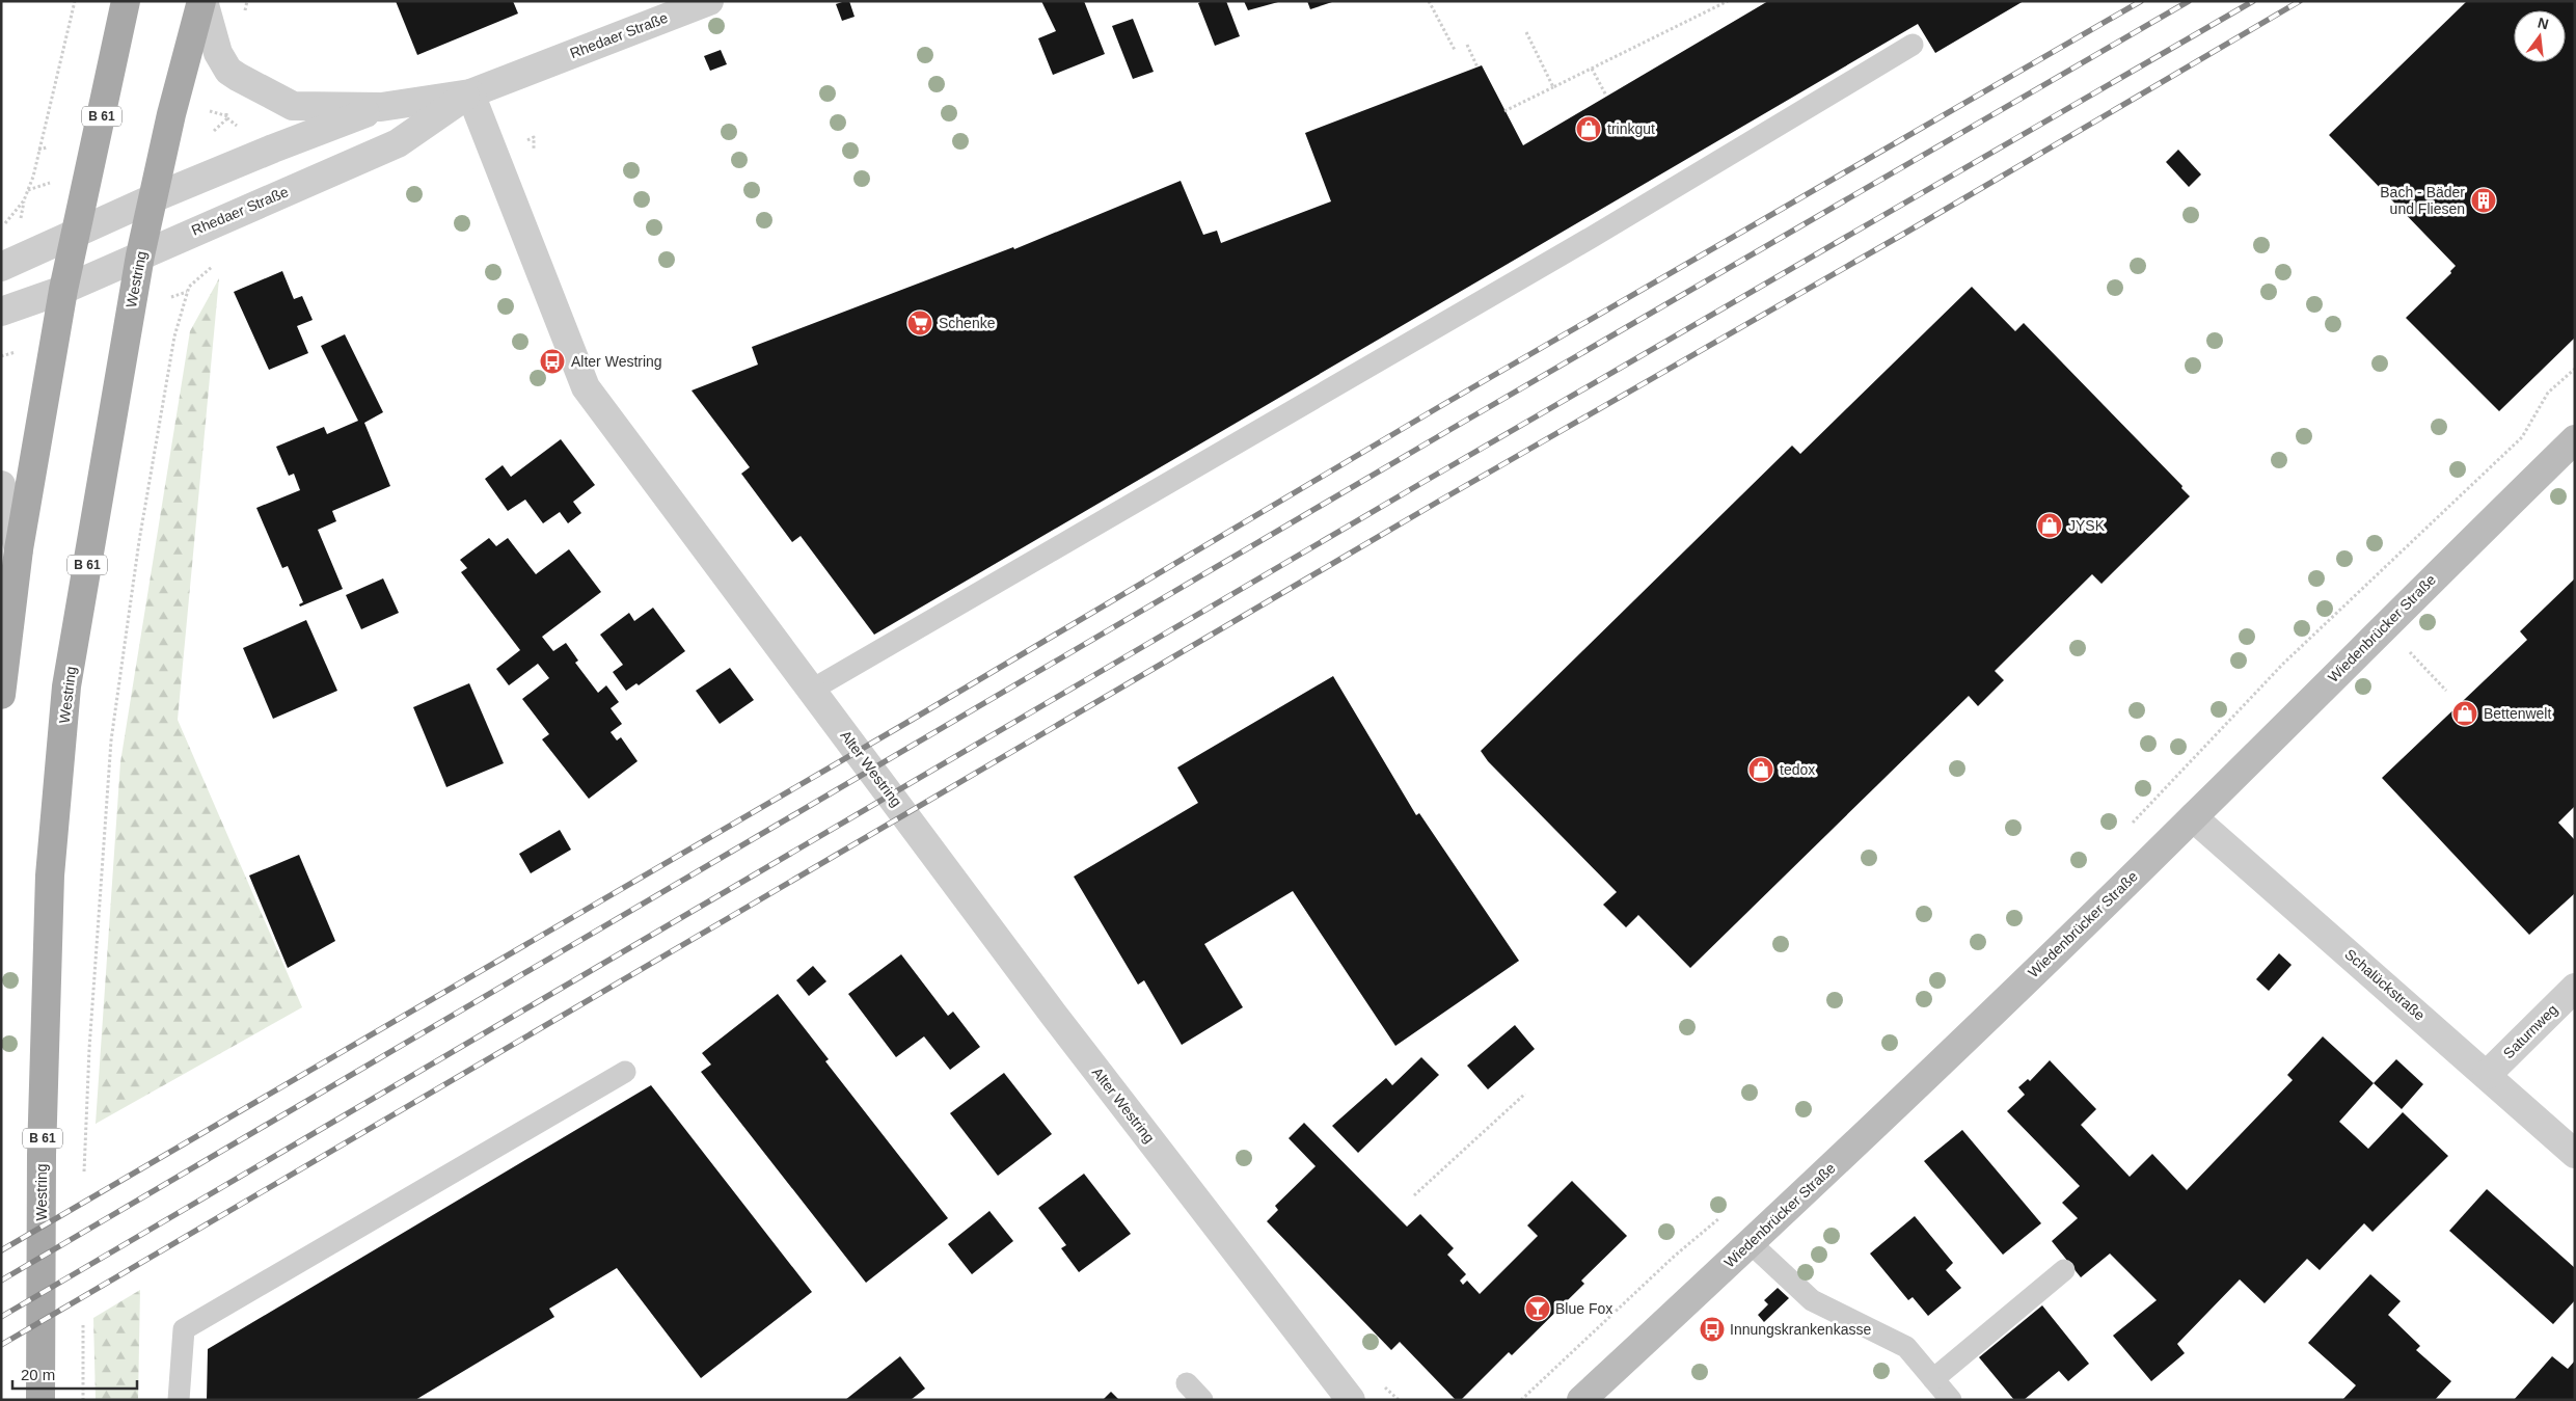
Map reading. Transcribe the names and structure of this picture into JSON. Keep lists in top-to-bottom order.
{
  "streets": {
    "main road": ["B 61", "Westring"],
    "street": [
      "Rhedaer Straße",
      "Wiedenbrücker Straße",
      "Alter Westring",
      "Schalückstraße",
      "Saturnweg"
    ]
  },
  "crossings": [
    ["Rhedaer Straße", "B 61"],
    ["Rhedaer Straße", "Westring"],
    ["Rhedaer Straße", "Alter Westring"],
    ["Wiedenbrücker Straße", "Schalückstraße"],
    ["Schalückstraße", "Saturnweg"]
  ],
  "places": {
    "shop": [
      "trinkgut",
      "JYSK",
      "Bettenwelt",
      "tedox"
    ],
    "building": ["Bach - Bäder und Fliesen"],
    "supermarket": ["Schenke"],
    "bus stop": ["Alter Westring", "Innungskrankenkasse"],
    "bar": ["Blue Fox"]
  },
  "scale_bar": "20 m",
  "north": "top"
}
